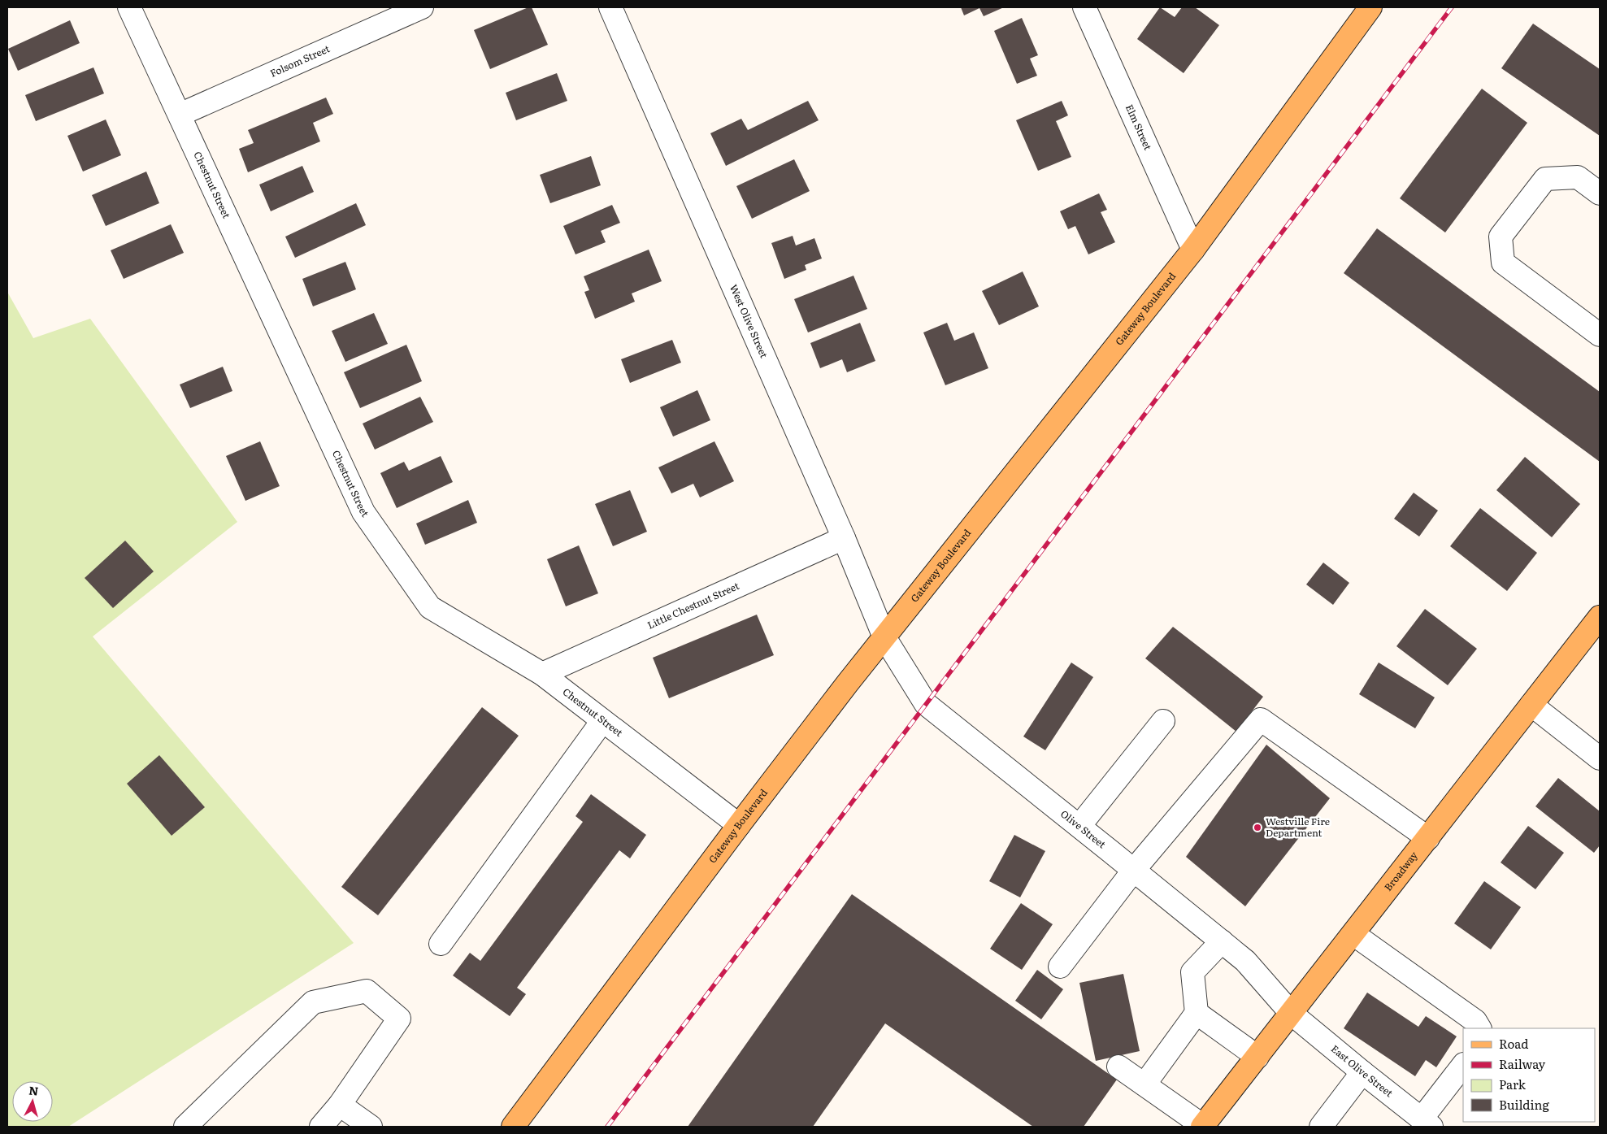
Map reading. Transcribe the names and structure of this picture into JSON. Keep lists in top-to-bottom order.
{
  "streets": {
    "main road": ["Gateway Boulevard", "Broadway"],
    "street": [
      "Folsom Street",
      "Elm Street",
      "Chestnut Street",
      "West Olive Street",
      "Little Chestnut Street",
      "Olive Street",
      "East Olive Street"
    ]
  },
  "crossings": [
    ["Folsom Street", "Chestnut Street"],
    ["Elm Street", "Gateway Boulevard"],
    ["Chestnut Street", "Gateway Boulevard"],
    ["Chestnut Street", "Little Chestnut Street"],
    ["Gateway Boulevard", "West Olive Street"],
    ["Gateway Boulevard", "Olive Street"],
    ["West Olive Street", "Little Chestnut Street"],
    ["West Olive Street", "Olive Street"],
    ["Olive Street", "Broadway"],
    ["Olive Street", "East Olive Street"],
    ["Broadway", "East Olive Street"]
  ],
  "places": ["Westville Fire Department"],
  "legend": [
    "Road",
    "Railway",
    "Park",
    "Building"
  ],
  "north": "top"
}
